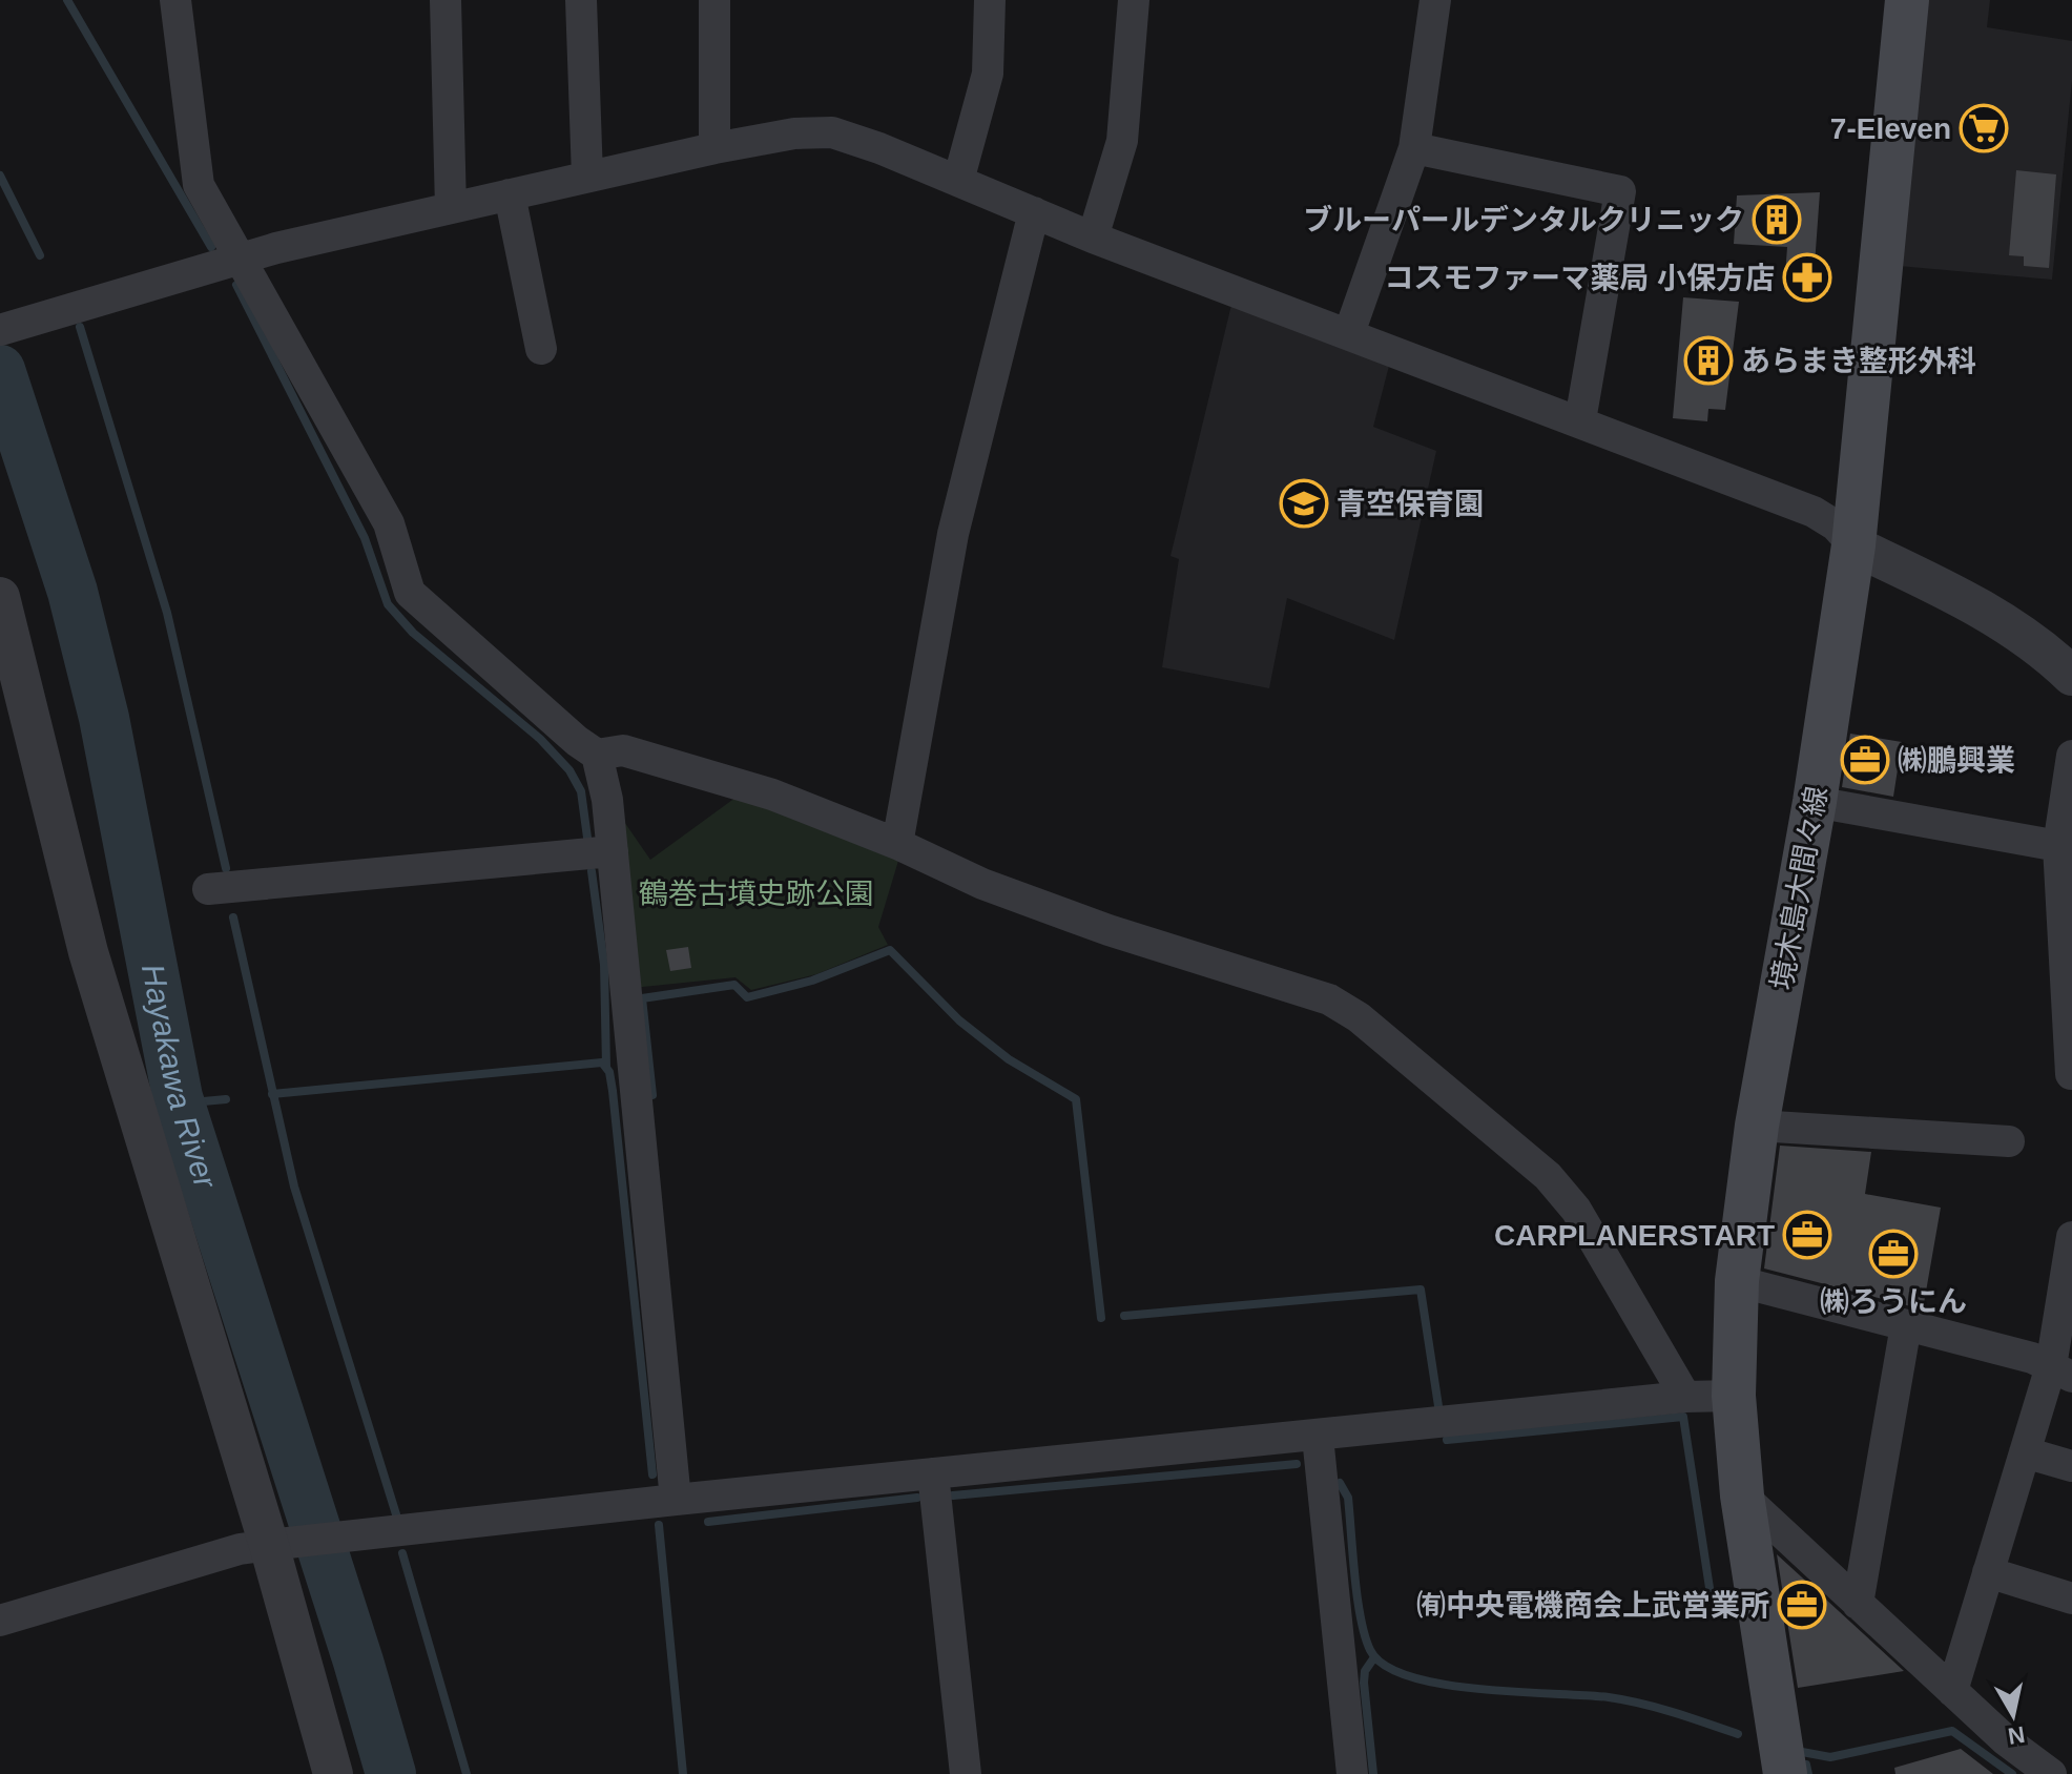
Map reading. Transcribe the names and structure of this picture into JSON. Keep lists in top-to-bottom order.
{
  "streets": {
    "main road": ["境木島大間々線"]
  },
  "water": ["Hayakawa River"],
  "parks": ["鶴巻古墳史跡公園"],
  "places": {
    "supermarket": ["7-Eleven"],
    "building": ["ブルーパールデンタルクリニック", "あらまき整形外科"],
    "pharmacy": ["コスモファーマ薬局 小保方店"],
    "school or university": ["青空保育園"],
    "office": [
      "㈱鵬興業",
      "CARPLANERSTART",
      "㈱ろうにん",
      "㈲中央電機商会上武営業所"
    ]
  },
  "north": "bottom"
}
